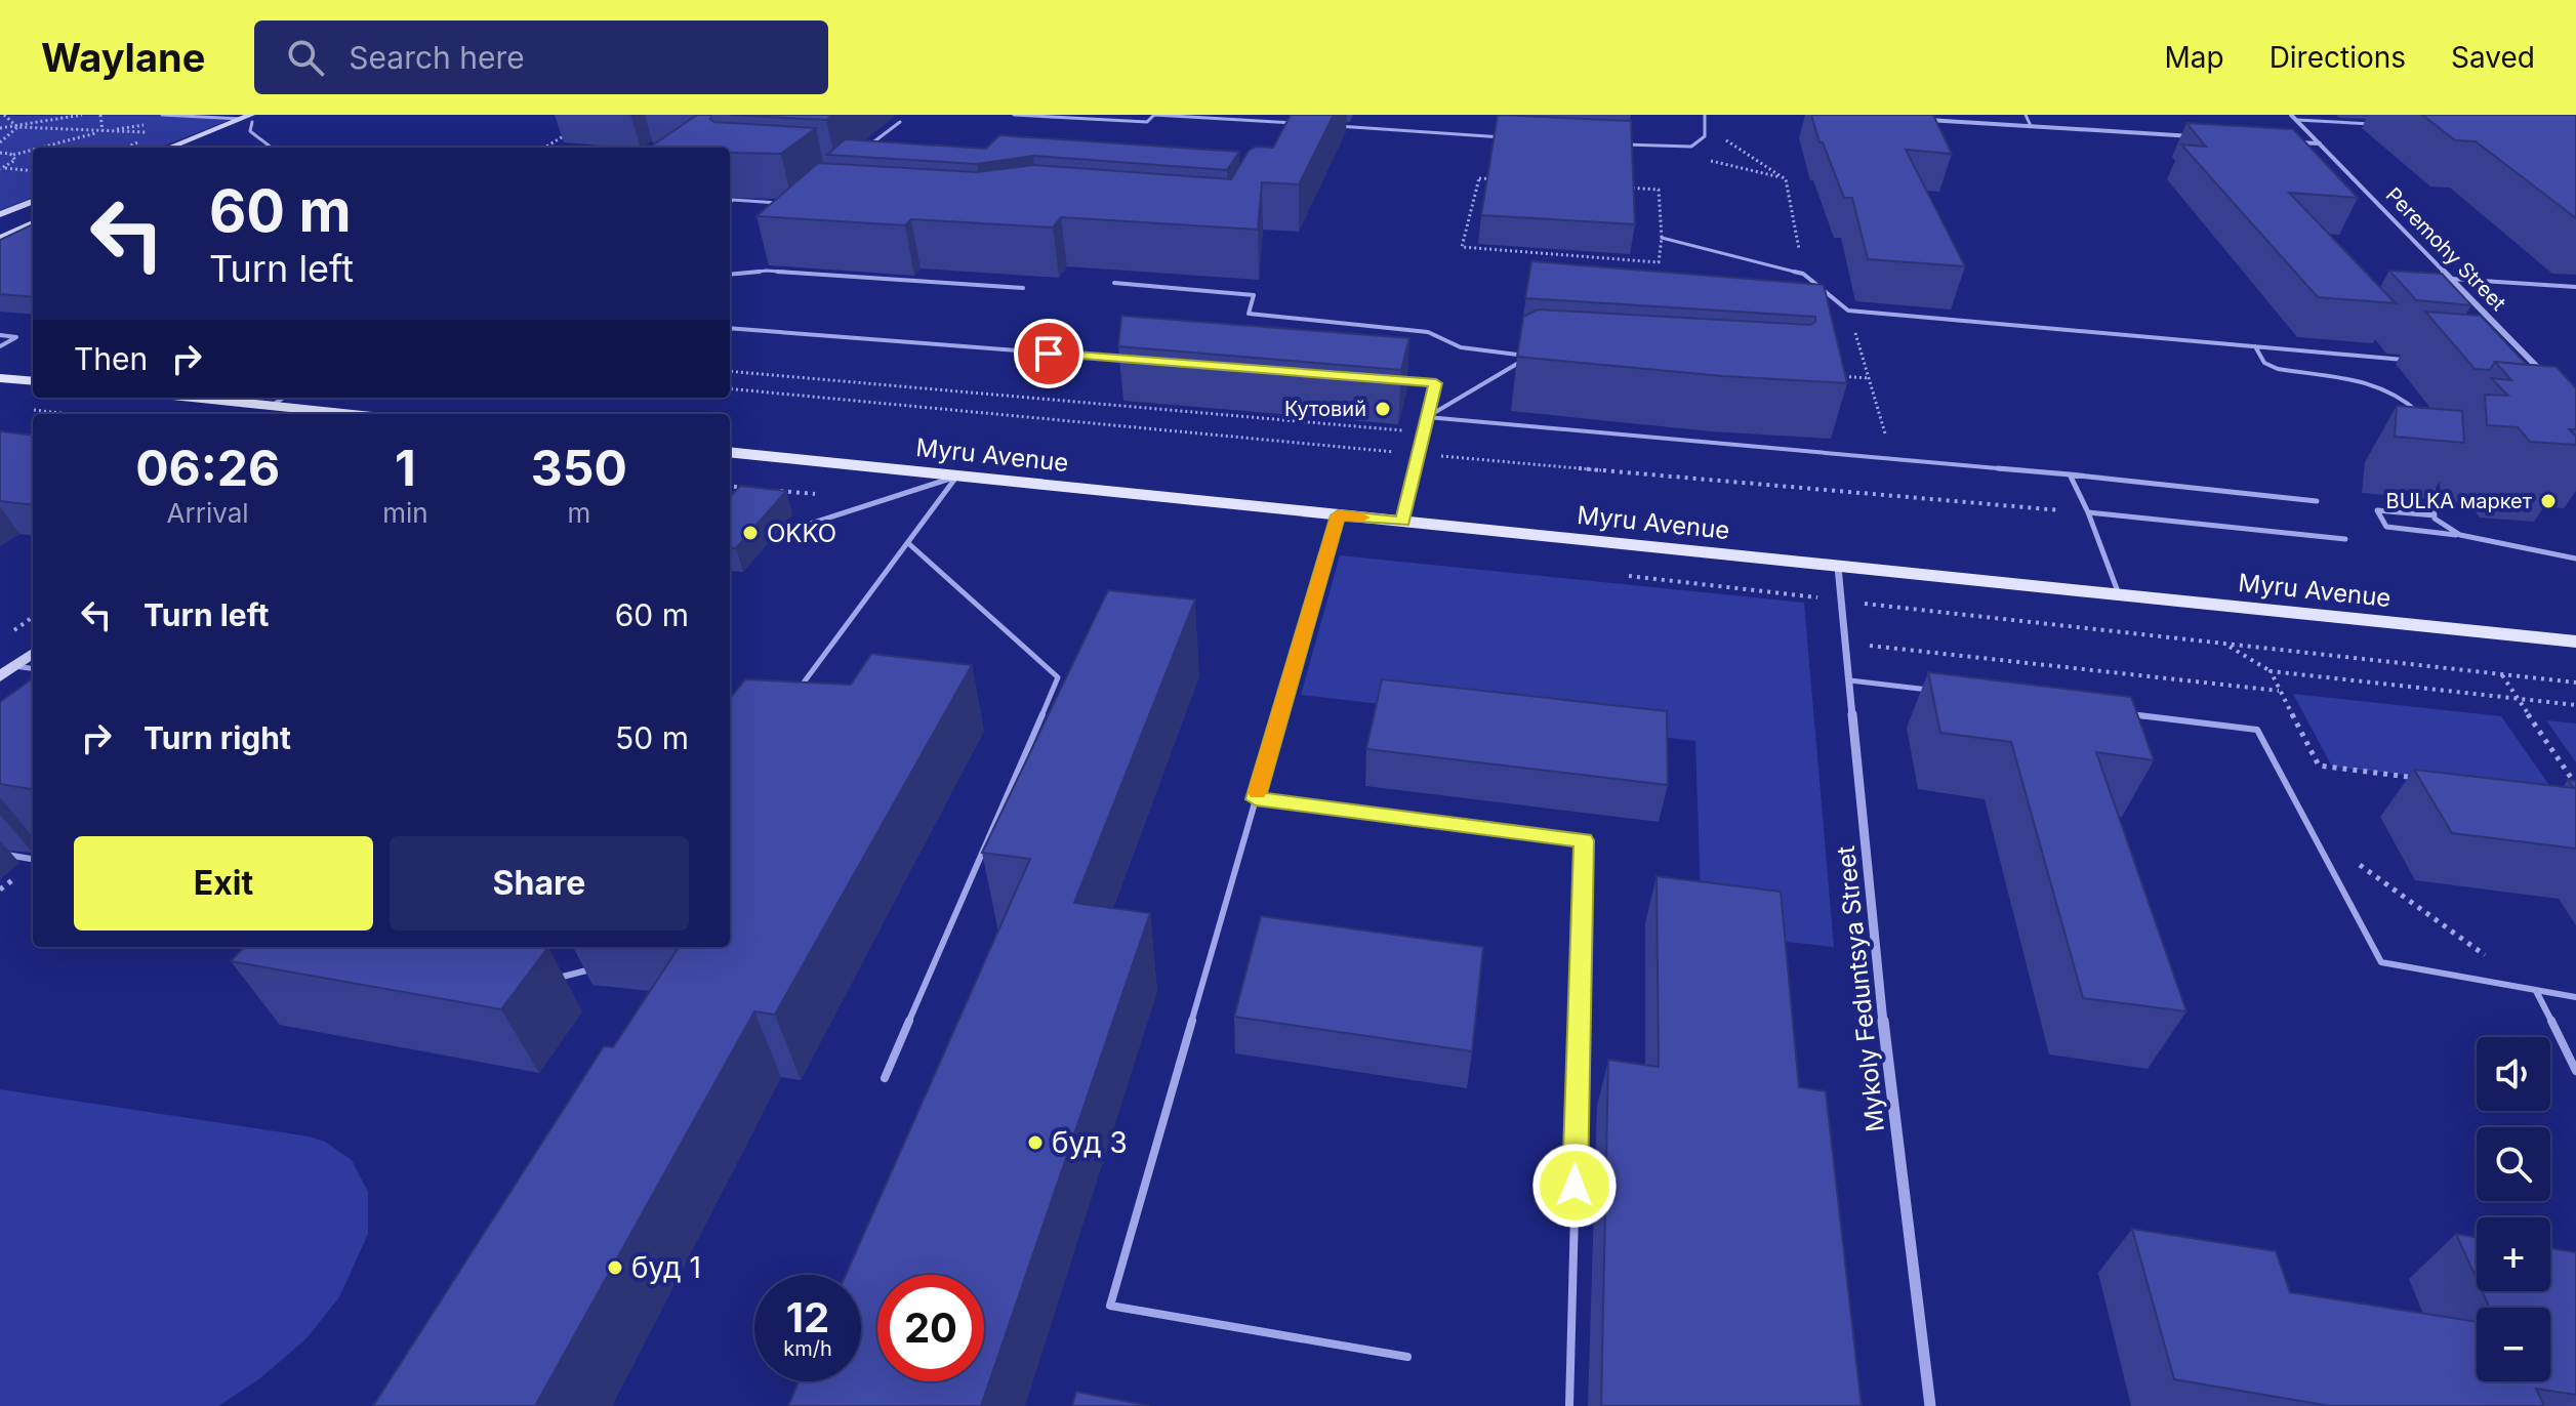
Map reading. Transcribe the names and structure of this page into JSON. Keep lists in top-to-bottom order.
{
  "streets": {
    "main road": ["Myru Avenue"],
    "street": ["Peremohy Street", "Mykoly Feduntsya Street"]
  },
  "crossings": [
    ["Myru Avenue", "Mykoly Feduntsya Street"]
  ],
  "places": [
    "Кутовий",
    "BULKA маркет",
    "OKKO",
    "буд 3",
    "буд 1"
  ],
  "page": {
    "header": "Waylane",
    "search": "Search here",
    "nav": ["Map", "Directions", "Saved"],
    "turn": ["60 m", "Turn left"],
    "then": "Then",
    "eta": [
      "06:26",
      "Arrival",
      "1",
      "min",
      "350",
      "m"
    ],
    "list": [
      {
        "name": "Turn left",
        "value": "60 m"
      },
      {
        "name": "Turn right",
        "value": "50 m"
      }
    ],
    "buttons": ["Exit", "Share"],
    "map_buttons": ["+", "−"],
    "speed": "12 km/h",
    "limit": "20"
  }
}
